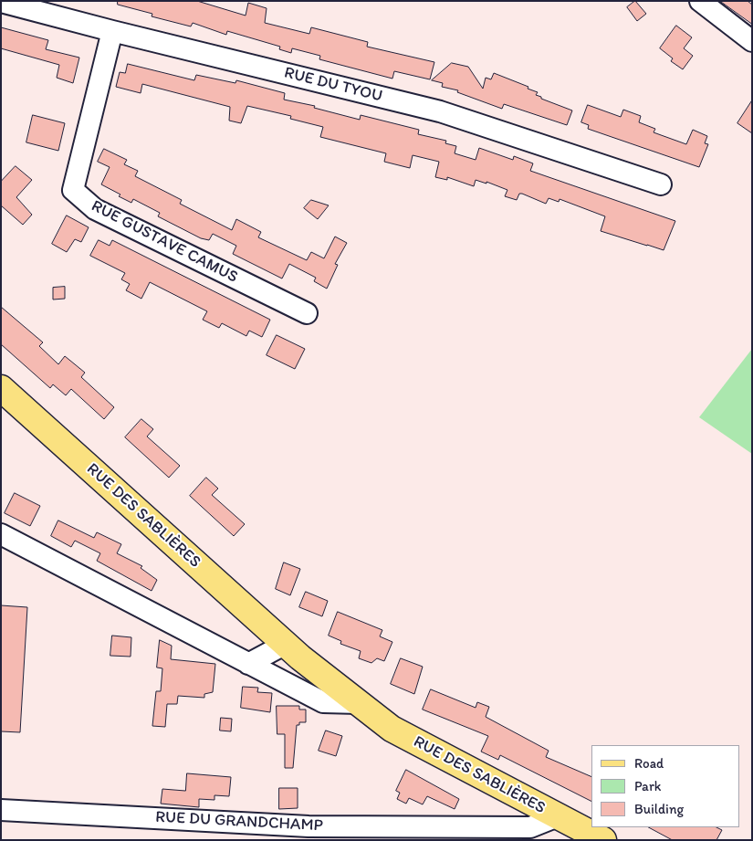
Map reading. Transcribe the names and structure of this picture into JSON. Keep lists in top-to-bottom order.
{
  "streets": {
    "main road": ["RUE DES SABLIÈRES"],
    "street": ["RUE DU TYOU", "RUE GUSTAVE CAMUS", "RUE DU GRANDCHAMP"]
  },
  "crossings": [
    ["RUE DU TYOU", "RUE GUSTAVE CAMUS"],
    ["RUE DES SABLIÈRES", "RUE DU GRANDCHAMP"]
  ],
  "legend": ["Road", "Park", "Building"]
}
